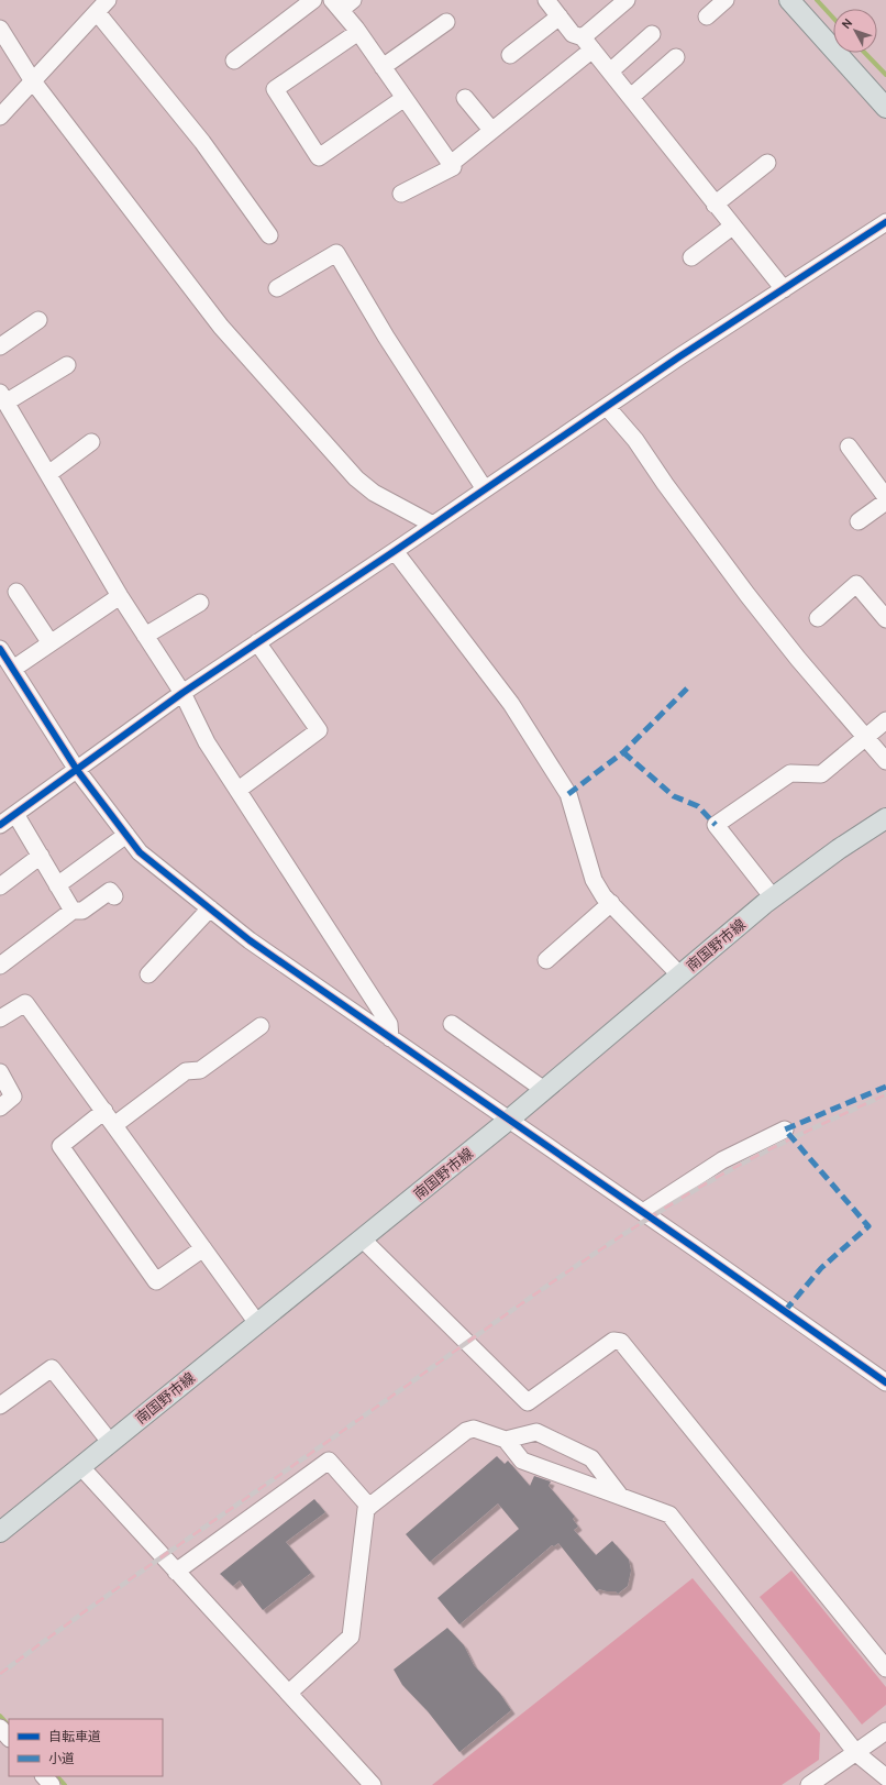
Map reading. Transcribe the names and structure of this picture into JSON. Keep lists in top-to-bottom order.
{
  "streets": {
    "main road": ["南国野市線"]
  },
  "legend": ["自転車道", "小道"],
  "north": "top left"
}
